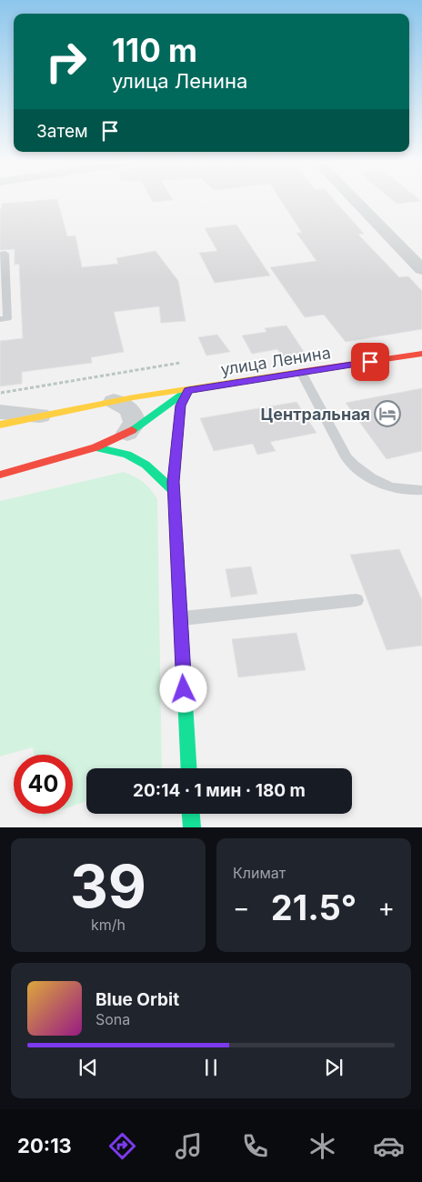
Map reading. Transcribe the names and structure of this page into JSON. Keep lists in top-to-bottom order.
{
  "streets": {
    "street": ["улица Ленина"]
  },
  "places": {
    "hotel": ["Центральная"]
  },
  "page": {
    "turn": ["110 m", "улица Ленина"],
    "then": "Затем",
    "limit": "40",
    "trip": "20:14 · 1 мин · 180 m",
    "tile": [
      ["39", "km/h"],
      "Климат"
    ],
    "heat": ["−", "21.5°", "+"],
    "song": ["Blue Orbit", "Sona"],
    "tabs": "20:13"
  }
}
